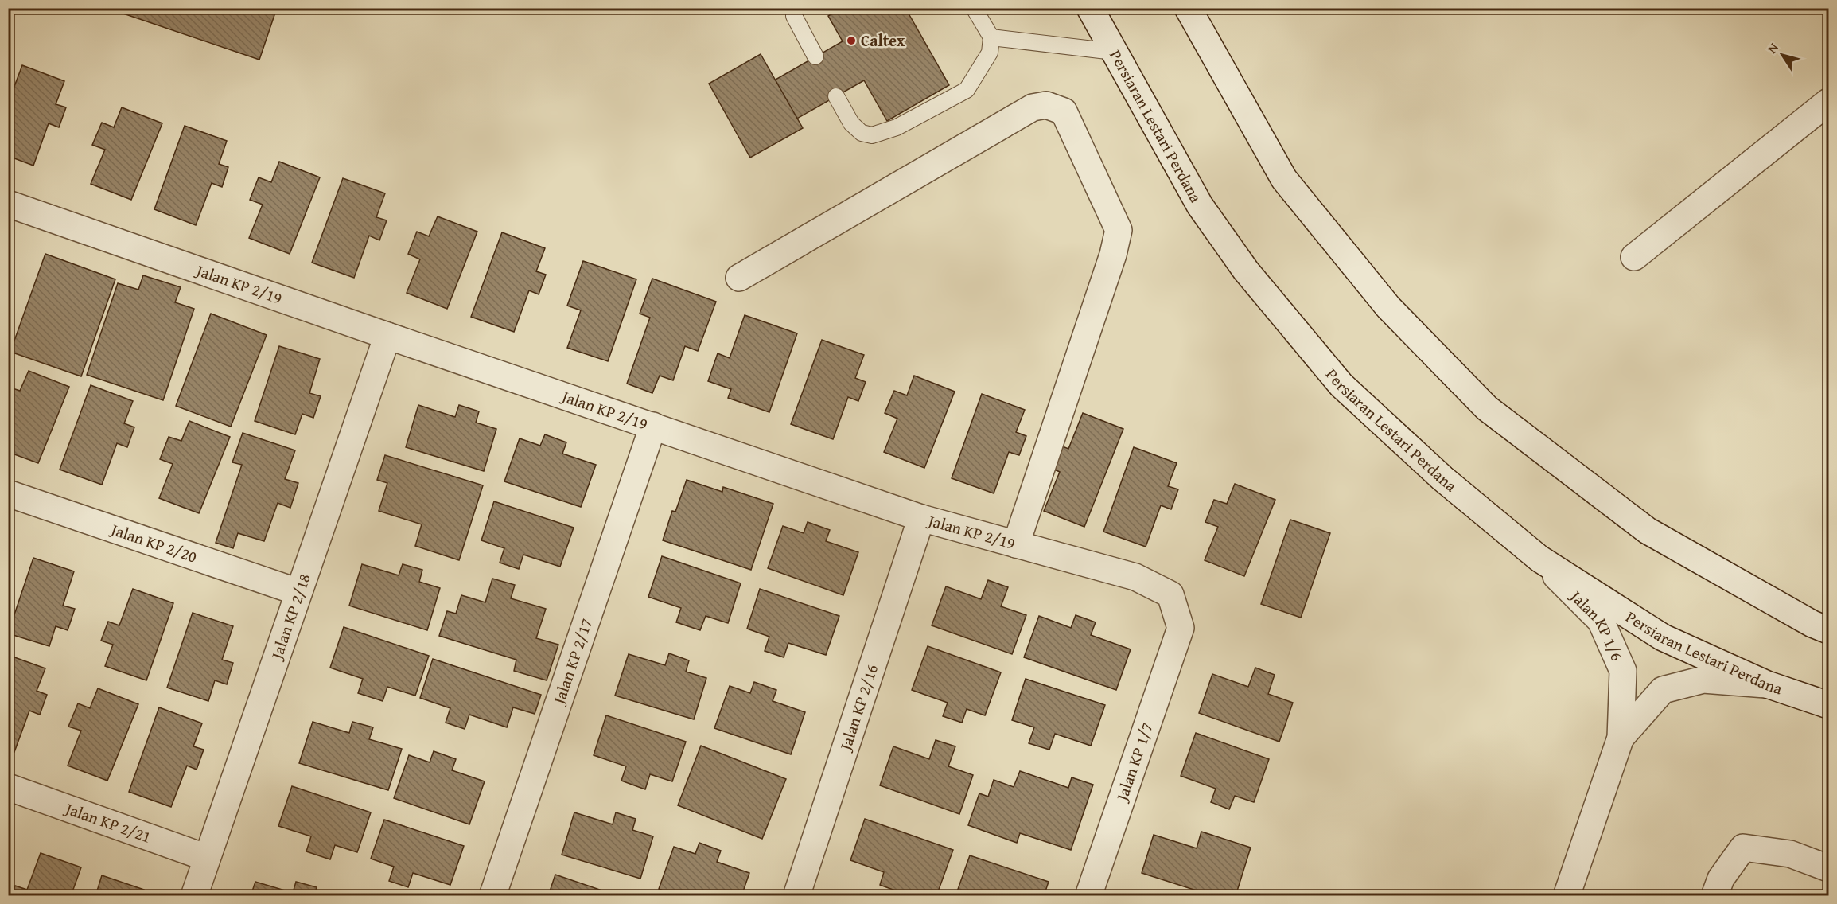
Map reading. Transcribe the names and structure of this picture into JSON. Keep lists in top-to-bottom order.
{
  "streets": {
    "street": [
      "Persiaran Lestari Perdana",
      "Jalan KP 2/19",
      "Jalan KP 2/20",
      "Jalan KP 2/18",
      "Jalan KP 1/6",
      "Jalan KP 2/17",
      "Jalan KP 2/16",
      "Jalan KP 1/7",
      "Jalan KP 2/21"
    ]
  },
  "crossings": [
    ["Persiaran Lestari Perdana", "Jalan KP 1/6"],
    ["Jalan KP 2/19", "Jalan KP 2/18"],
    ["Jalan KP 2/19", "Jalan KP 2/17"],
    ["Jalan KP 2/19", "Jalan KP 2/16"],
    ["Jalan KP 2/19", "Jalan KP 1/7"],
    ["Jalan KP 2/20", "Jalan KP 2/18"],
    ["Jalan KP 2/18", "Jalan KP 2/21"]
  ],
  "places": ["Caltex"],
  "north": "top left"
}
